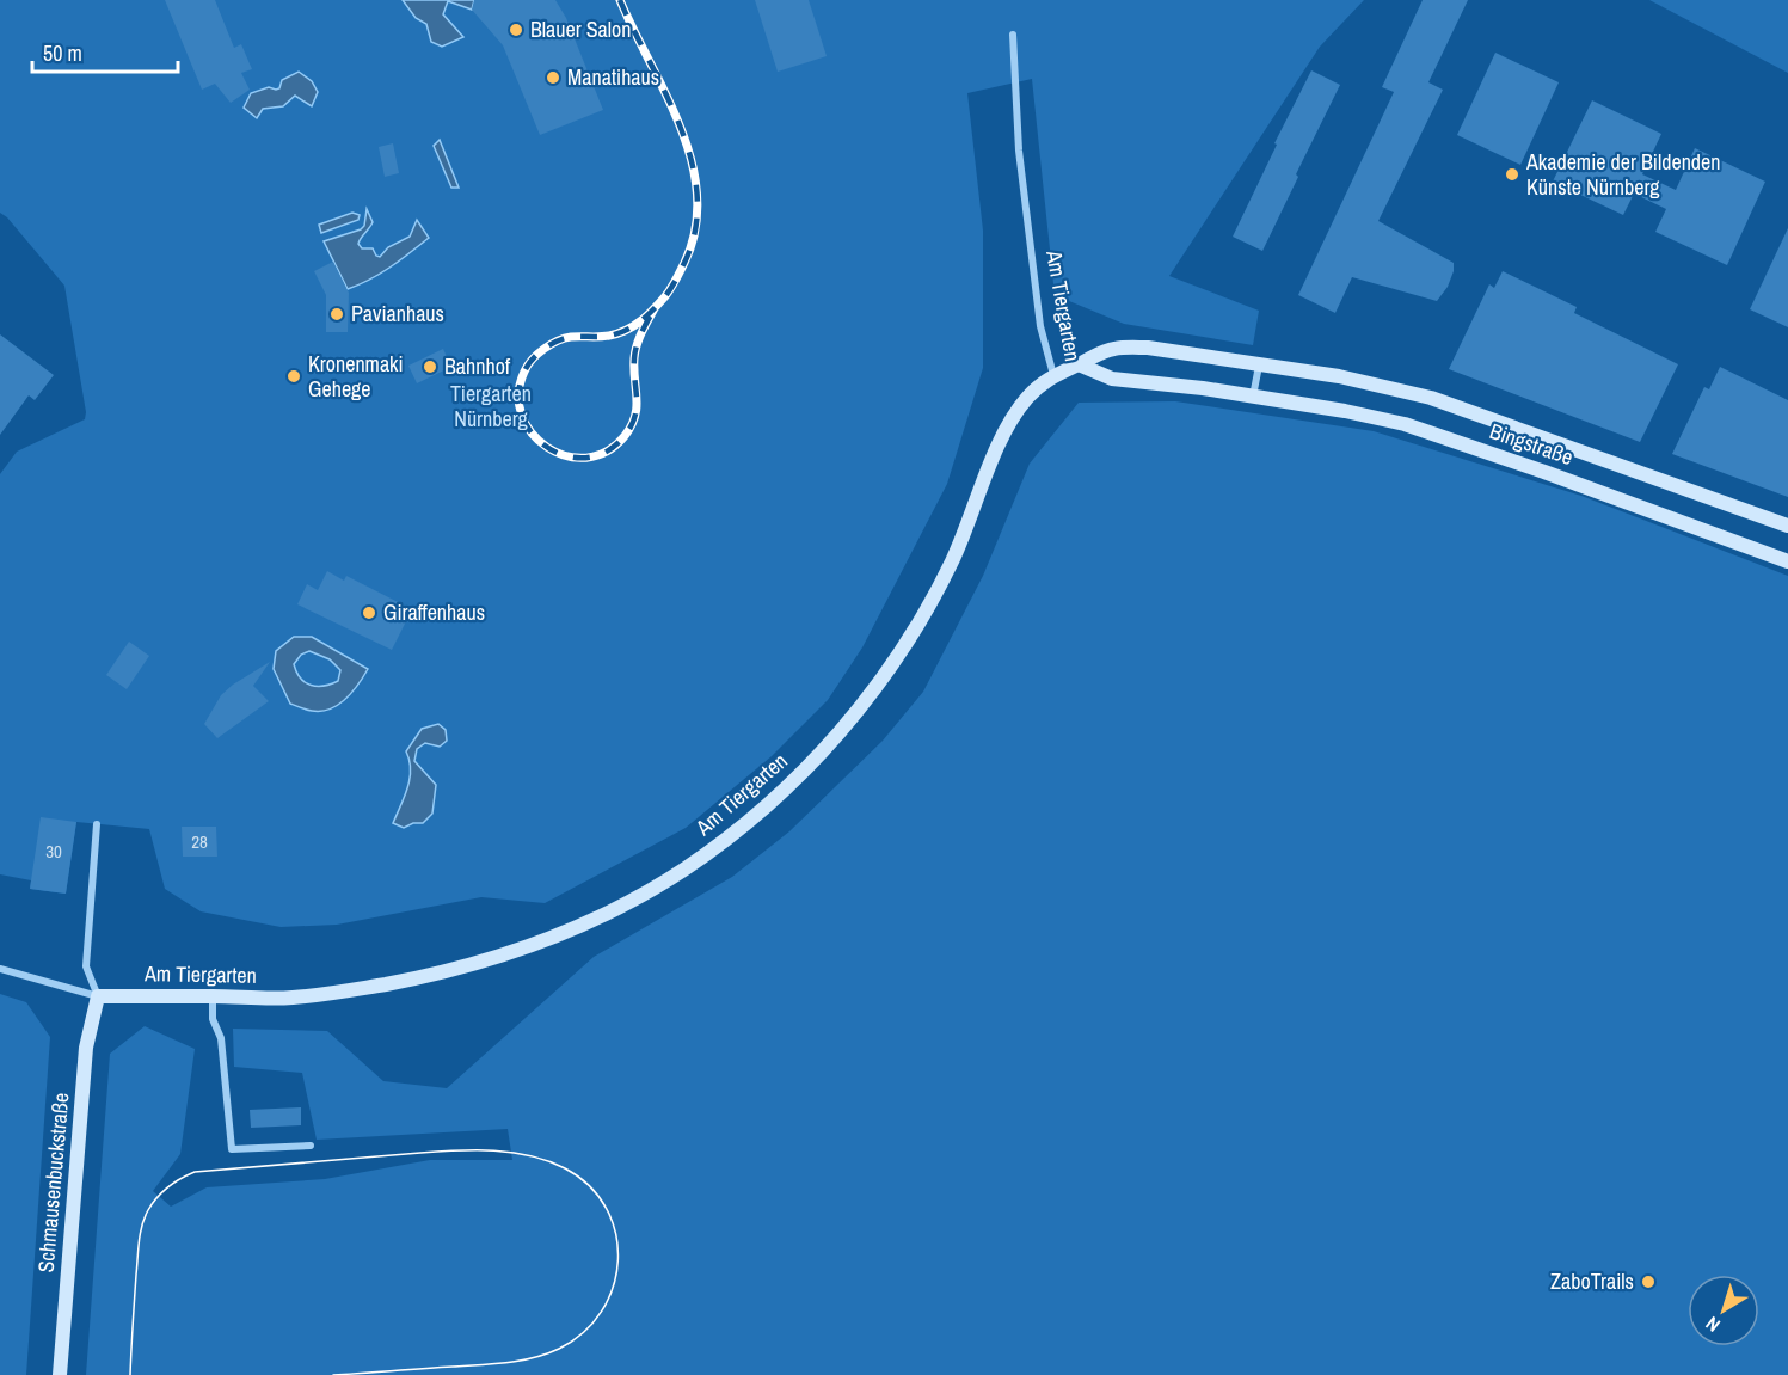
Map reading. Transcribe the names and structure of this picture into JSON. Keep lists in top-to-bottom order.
{
  "streets": {
    "street": ["Am Tiergarten", "Bingstraße", "Schmausenbuckstraße"]
  },
  "crossings": [
    ["Am Tiergarten", "Bingstraße"],
    ["Am Tiergarten", "Schmausenbuckstraße"]
  ],
  "parks": ["Tiergarten Nürnberg"],
  "places": [
    "Blauer Salon",
    "Manatihaus",
    "Akademie der Bildenden Künste Nürnberg",
    "Pavianhaus",
    "Bahnhof",
    "Kronenmaki Gehege",
    "Giraffenhaus",
    "ZaboTrails"
  ],
  "house_numbers": ["28", "30"],
  "scale_bar": "50 m",
  "north": "bottom left"
}
